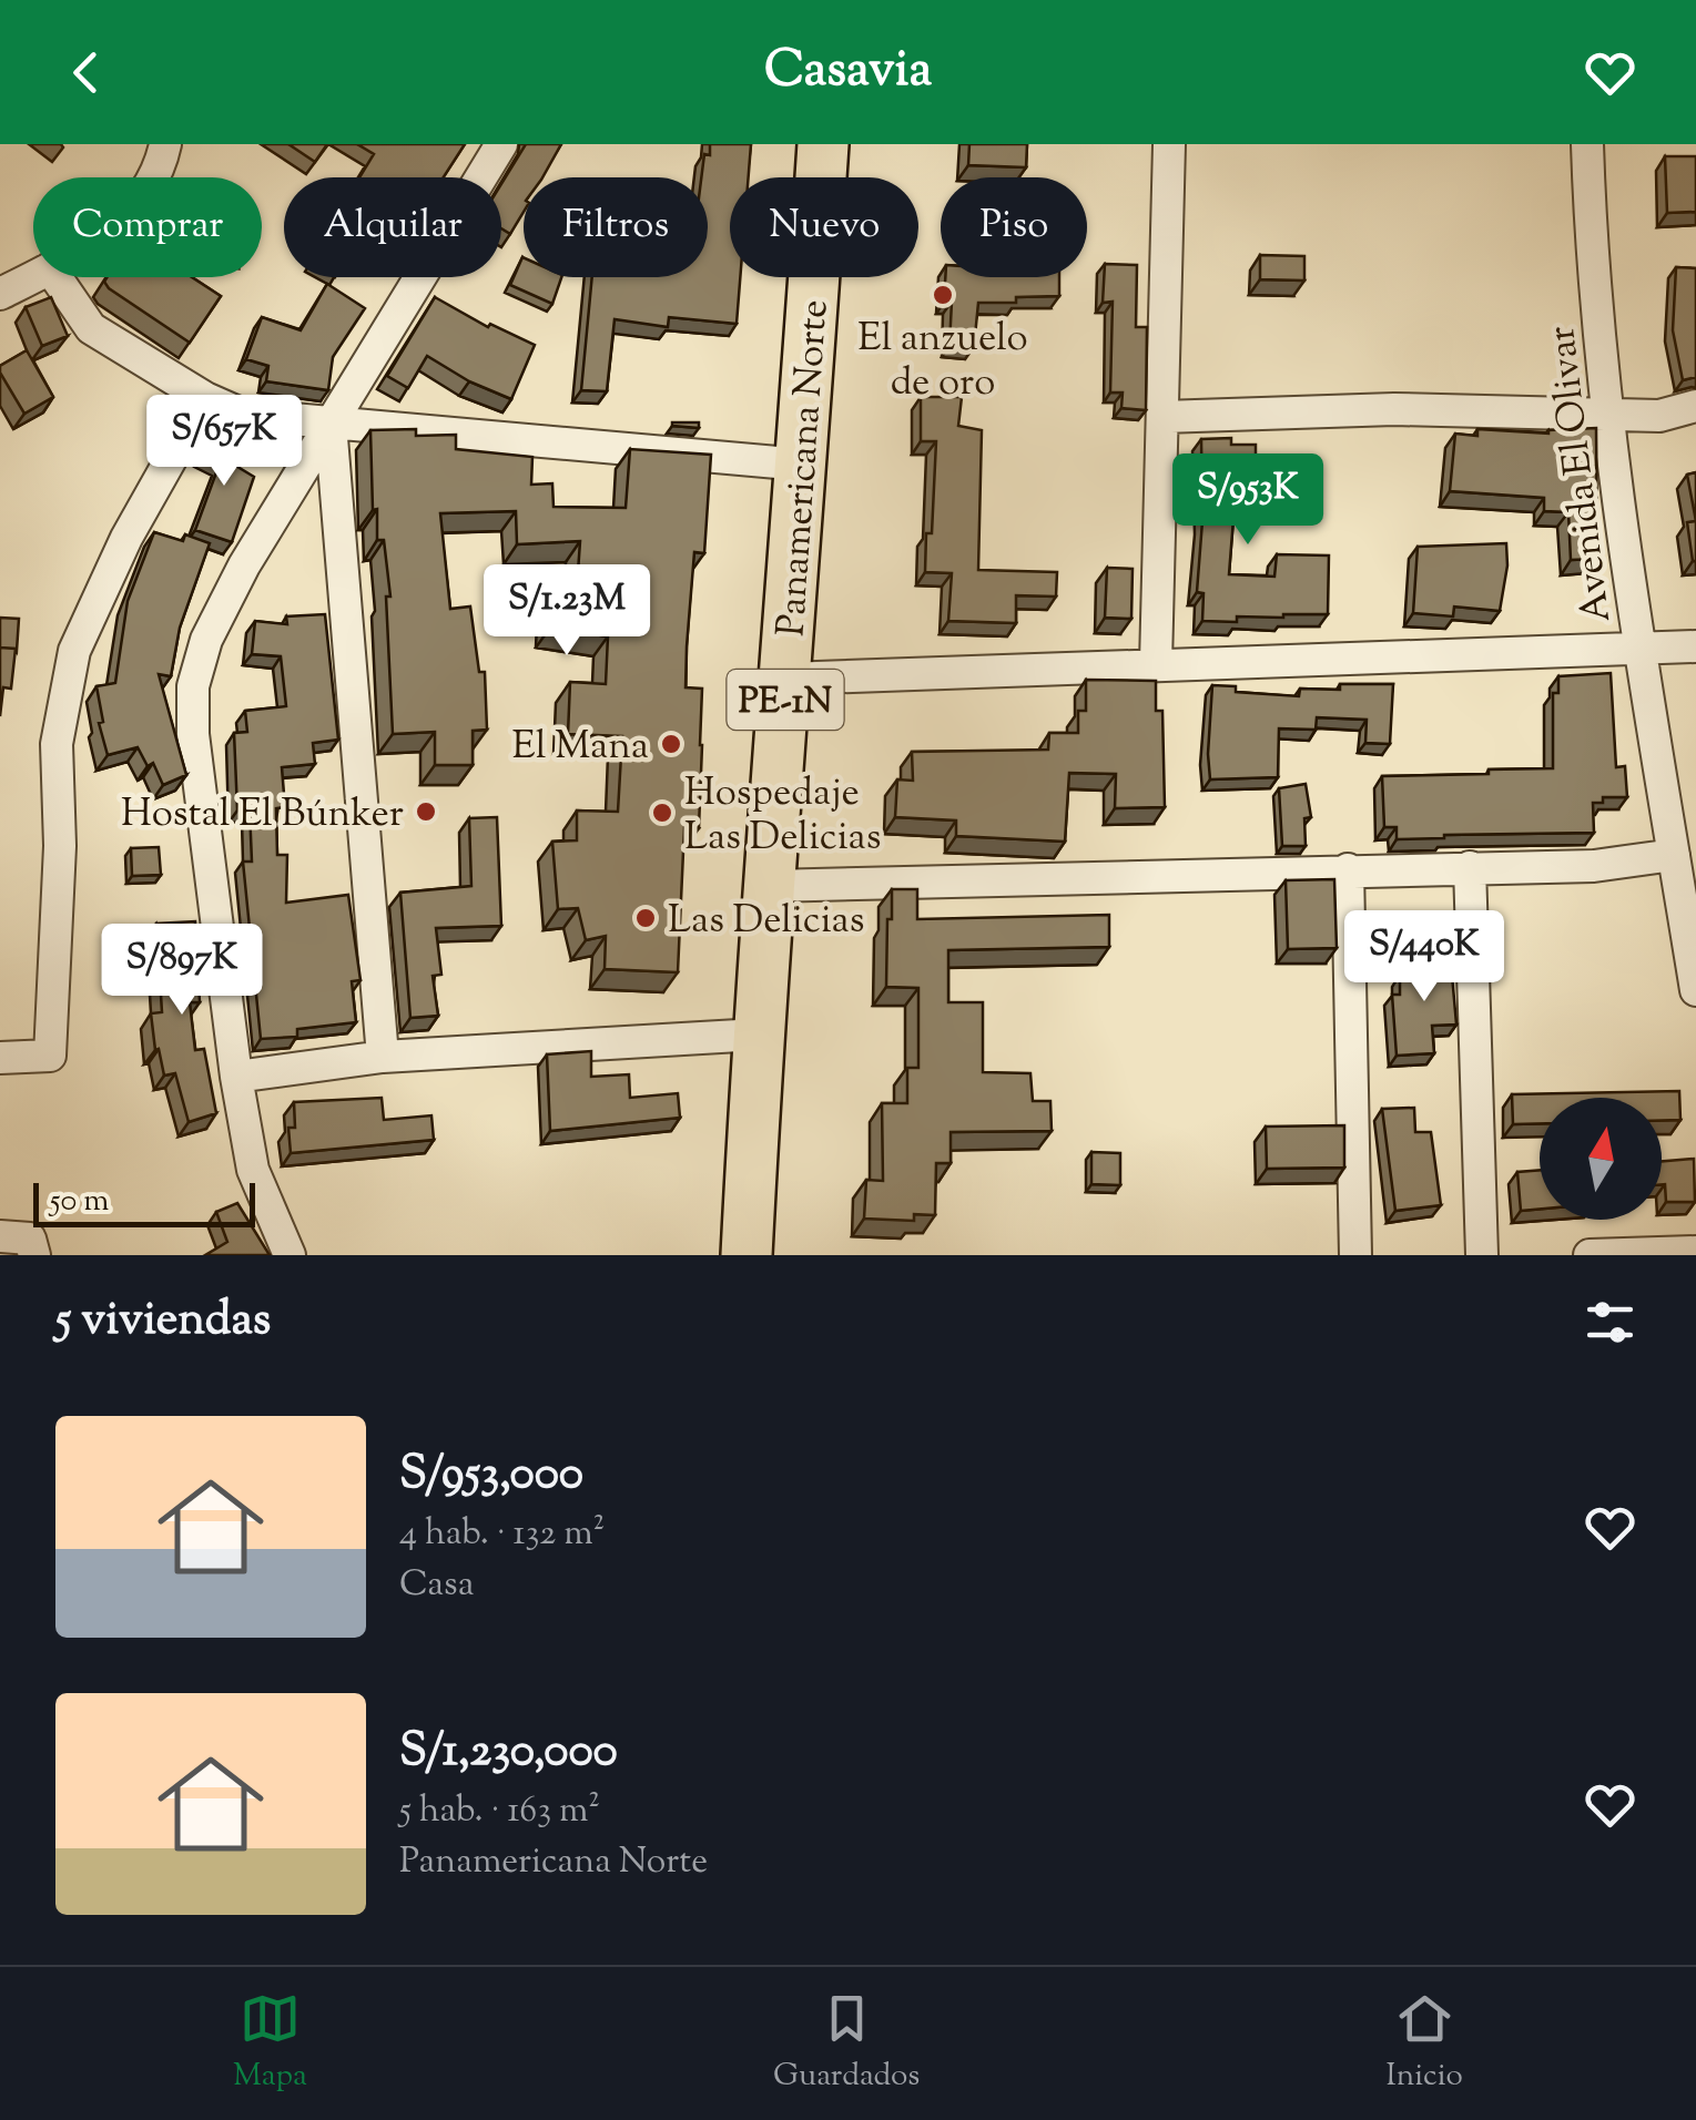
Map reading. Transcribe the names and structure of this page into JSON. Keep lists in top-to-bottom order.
{
  "streets": {
    "highway": ["Panamericana Norte", "PE-1N"],
    "street": ["Avenida El Olivar"]
  },
  "places": [
    "El anzuelo de oro",
    "El Mana",
    "Hostal El Búnker",
    "Hospedaje Las Delicias",
    "Las Delicias"
  ],
  "scale_bar": "50 m",
  "north": "top",
  "page": {
    "header": "Casavia",
    "chip": [
      "Comprar",
      "Alquilar",
      "Filtros",
      "Nuevo",
      "Piso"
    ],
    "price": [
      "S/657K",
      "S/953K",
      "S/1.23M",
      "S/440K",
      "S/897K"
    ],
    "scale": "50 m",
    "heading": "5 viviendas",
    "list": [
      {
        "name": "S/953,000",
        "note": "4 hab. · 132 m² · Casa"
      },
      {
        "name": "S/1,230,000",
        "note": "5 hab. · 163 m² · Panamericana Norte"
      }
    ],
    "tabs": ["Mapa", "Guardados", "Inicio"]
  }
}
